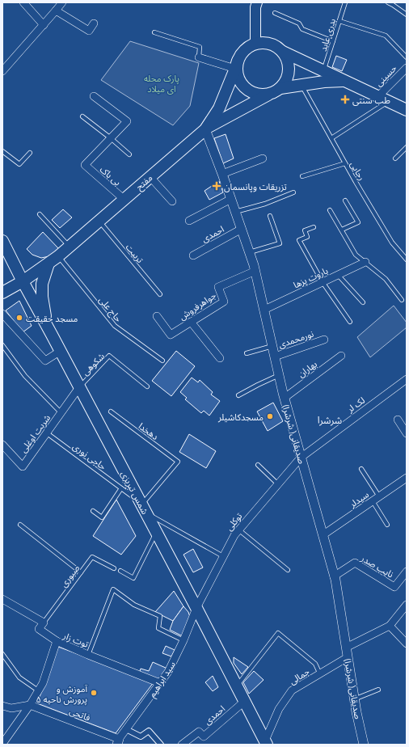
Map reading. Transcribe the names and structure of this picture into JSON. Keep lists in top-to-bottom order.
{
  "streets": {
    "main road": ["مفتح", "شمس تبریزی"],
    "street": [
      "حسینی",
      "بی باک",
      "احمدی",
      "باروت پزها",
      "جواهرفروش",
      "نورمحمدی",
      "بهاران",
      "لک لر",
      "شربت اوغلی",
      "(شرشرا )صدیقانی",
      "سیدلر",
      "توکلی",
      "نایب صدر",
      "توت زار",
      "جمالی",
      "سید ابراهیم",
      "فاتحی"
    ],
    "lane": [
      "بدری عابد",
      "رجایی",
      "تربیت",
      "حاج علی",
      "شکوهی",
      "دهخدا",
      "حاجی نوری",
      "صبوری"
    ]
  },
  "crossings": [
    ["بی باک", "مفتح"],
    ["مفتح", "تربیت"],
    ["مفتح", "حاج علی"],
    ["مفتح", "(شرشرا )صدیقانی"],
    ["مفتح", "شمس تبریزی"],
    ["احمدی", "(شرشرا )صدیقانی"],
    ["احمدی", "شمس تبریزی"],
    ["باروت پزها", "(شرشرا )صدیقانی"],
    ["جواهرفروش", "(شرشرا )صدیقانی"],
    ["نورمحمدی", "(شرشرا )صدیقانی"],
    ["شکوهی", "شربت اوغلی"],
    ["شکوهی", "شمس تبریزی"],
    ["بهاران", "(شرشرا )صدیقانی"],
    ["لک لر", "(شرشرا )صدیقانی"],
    ["لک لر", "توکلی"],
    ["دهخدا", "حاجی نوری"],
    ["دهخدا", "شمس تبریزی"],
    ["شربت اوغلی", "حاجی نوری"],
    ["شربت اوغلی", "شمس تبریزی"],
    ["(شرشرا )صدیقانی", "سیدلر"],
    ["(شرشرا )صدیقانی", "توکلی"],
    ["(شرشرا )صدیقانی", "نایب صدر"],
    ["(شرشرا )صدیقانی", "جمالی"],
    ["حاجی نوری", "شمس تبریزی"],
    ["حاجی نوری", "توکلی"],
    ["شمس تبریزی", "توکلی"],
    ["شمس تبریزی", "جمالی"],
    ["شمس تبریزی", "سید ابراهیم"],
    ["توکلی", "سید ابراهیم"],
    ["توت زار", "سید ابراهیم"],
    ["توت زار", "فاتحی"],
    ["سید ابراهیم", "فاتحی"]
  ],
  "districts": ["شرشرا"],
  "parks": ["پارک محله ای میلاد"],
  "places": {
    "health": ["طب سنتی", "تزریقات وپانسمان"],
    "other": ["مسجد حقیقت", "مسجدکاشیلر", "آموزش و پرورش ناحیه ۵"]
  }
}
